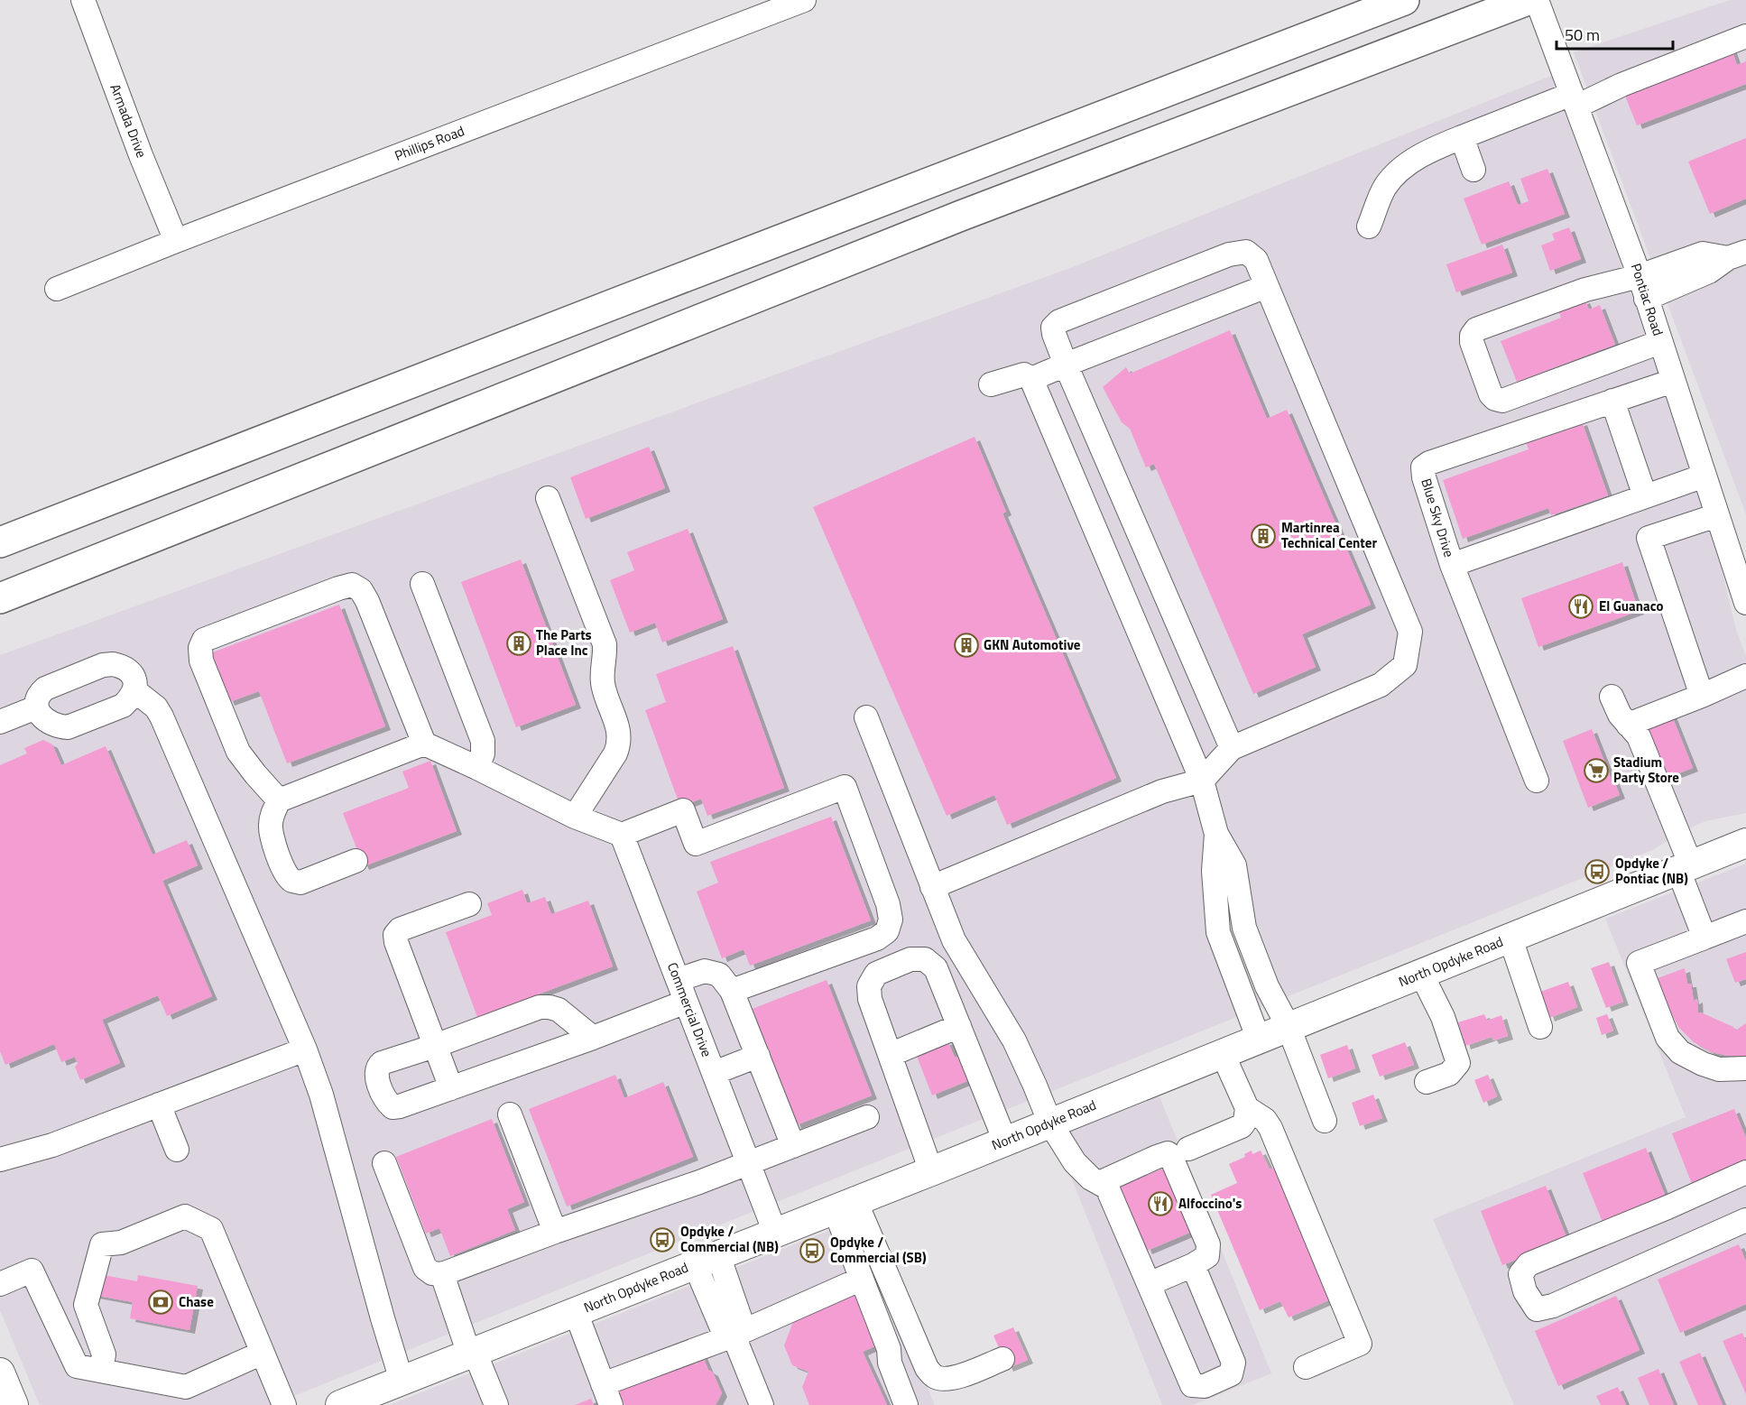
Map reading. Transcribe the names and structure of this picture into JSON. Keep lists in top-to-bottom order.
{
  "streets": {
    "main road": ["North Opdyke Road"],
    "street": [
      "Armada Drive",
      "Phillips Road",
      "Pontiac Road",
      "Blue Sky Drive",
      "Commercial Drive"
    ]
  },
  "crossings": [
    ["Armada Drive", "Phillips Road"],
    ["Pontiac Road", "Blue Sky Drive"],
    ["North Opdyke Road", "Commercial Drive"]
  ],
  "places": {
    "building": ["Martinrea Technical Center", "The Parts Place Inc", "GKN Automotive"],
    "restaurant": ["El Guanaco", "Alfoccino's"],
    "supermarket": ["Stadium Party Store"],
    "bus stop": ["Opdyke / Pontiac (NB)", "Opdyke / Commercial (NB)", "Opdyke / Commercial (SB)"],
    "bank": ["Chase"]
  },
  "scale_bar": "50 m"
}
